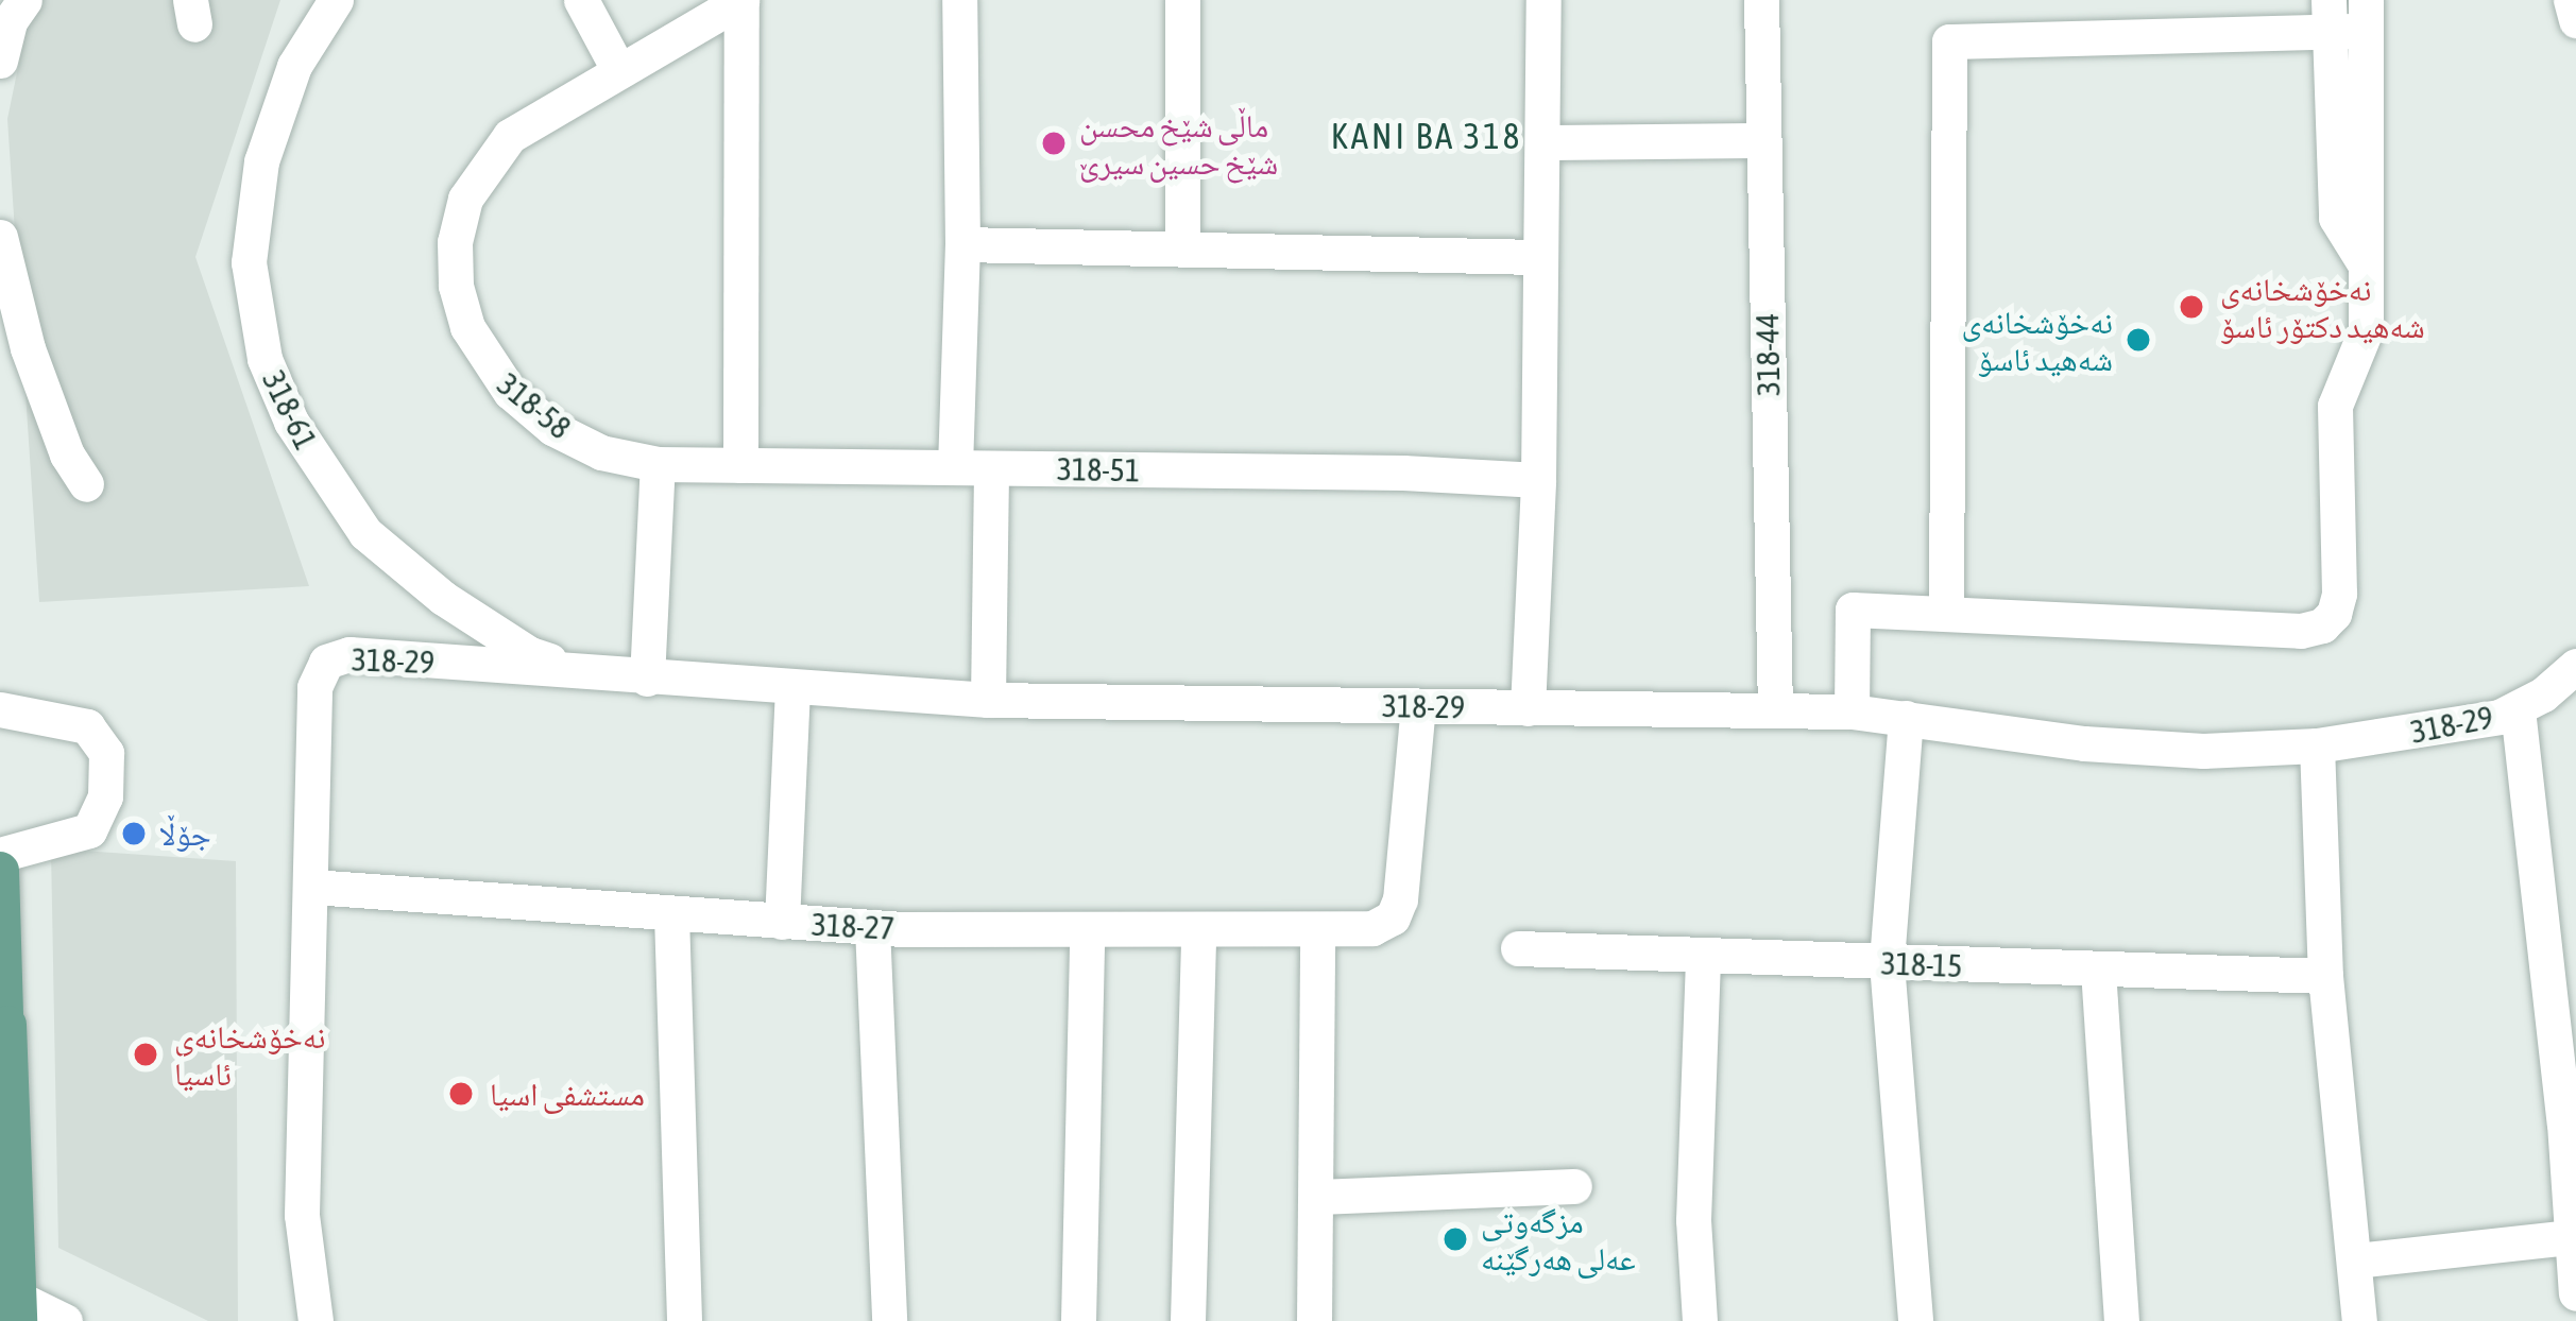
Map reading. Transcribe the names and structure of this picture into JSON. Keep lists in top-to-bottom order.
{
  "streets": {
    "street": [
      "318-44",
      "318-58",
      "318-61",
      "318-51",
      "318-29",
      "318-27",
      "318-15"
    ]
  },
  "crossings": [
    ["318-44", "318-29"],
    ["318-58", "318-51"],
    ["318-61", "318-29"],
    ["318-29", "318-27"]
  ],
  "districts": ["KANI BA 318"],
  "places": [
    "ماڵی شێخ محسن شێخ حسین سیرێ",
    "نەخۆشخانەی شەهید دکتۆر ئاسۆ",
    "نەخۆشخانەی شەهید ئاسۆ",
    "جۆڵا",
    "نه‌خۆشخانه‌ى ئاسیا",
    "مستشفى اسيا",
    "مزگەوتی عەلی هەرگێنە"
  ]
}
